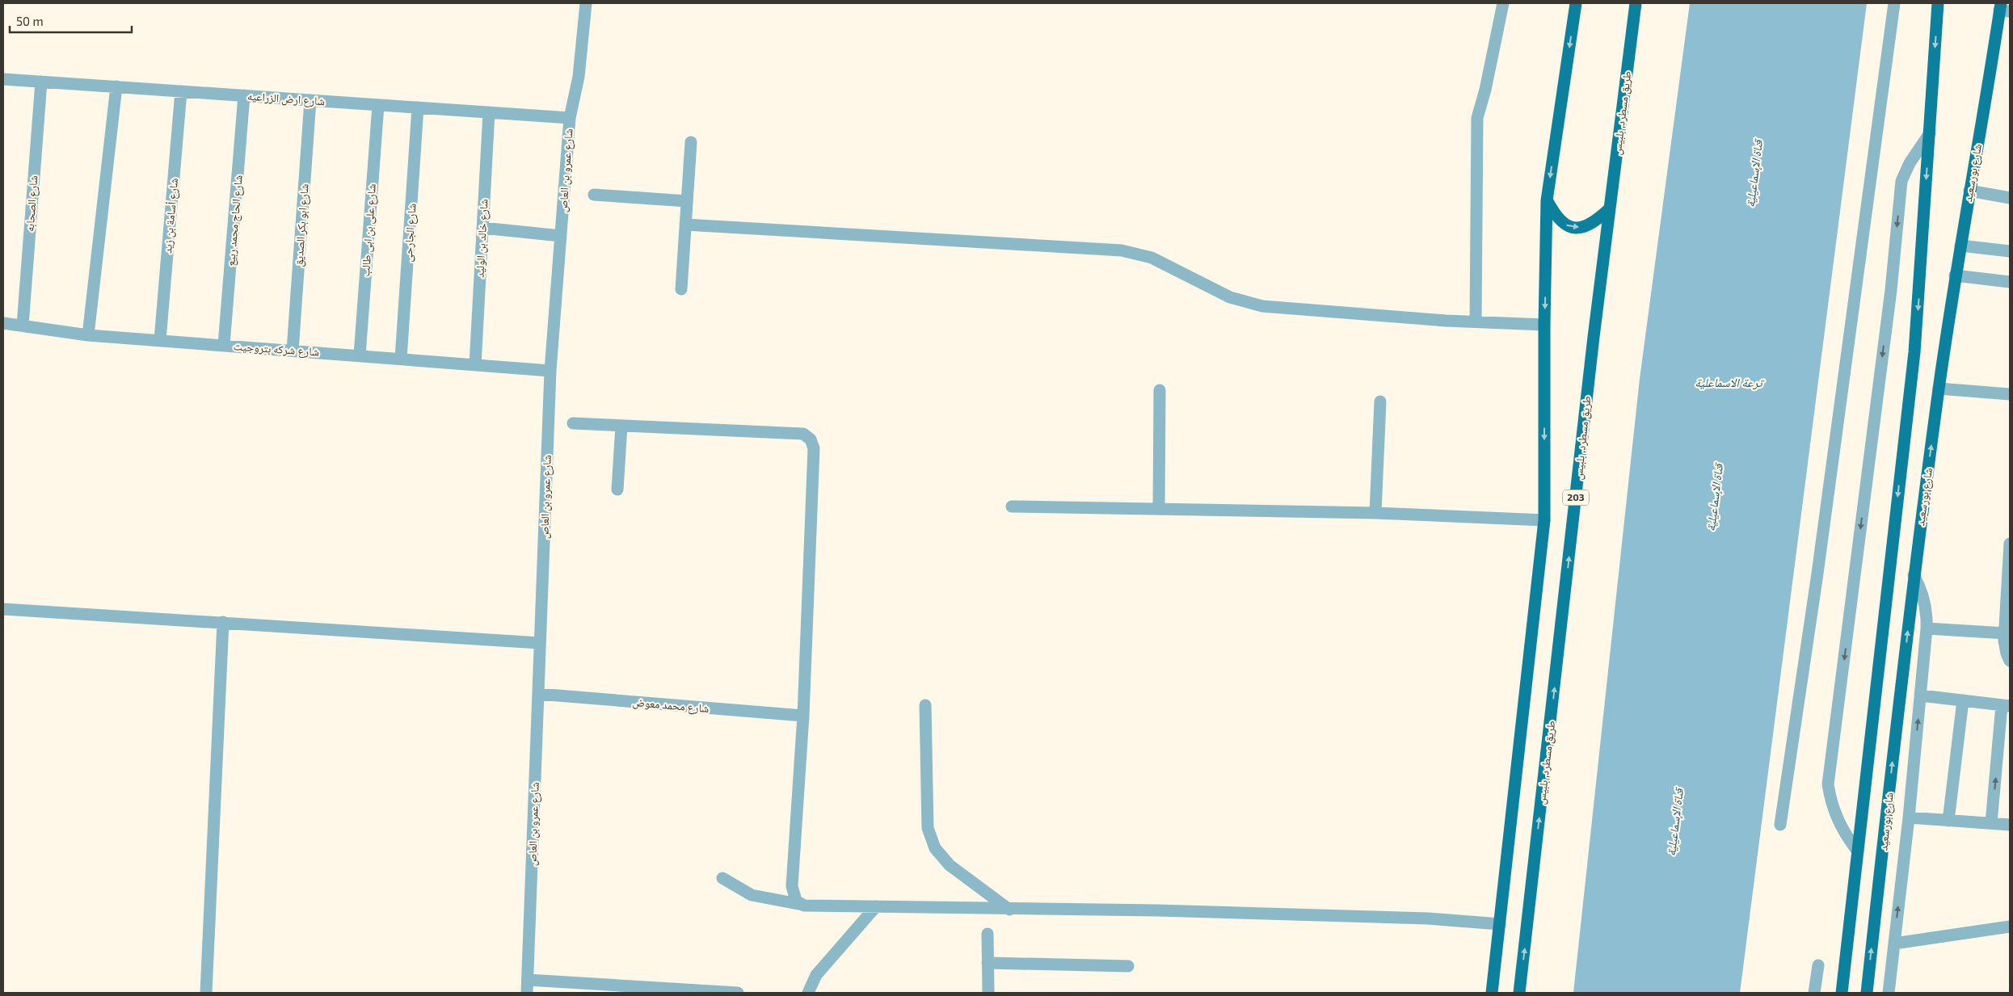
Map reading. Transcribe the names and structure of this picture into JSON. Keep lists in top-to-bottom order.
{
  "streets": {
    "main road": ["طريق مسطرد, بلبيس", "شارع بورسعيد", "203"],
    "street": [
      "شارع ارض الزراعيه",
      "شارع عمرو بن العاص",
      "شارع الصحابه",
      "شارع أسامة بن زيد",
      "شارع الحاج محمد ربيع",
      "شارع ابو بكر الصديق",
      "شارع على بن ابى طالب",
      "شارع الجارحى",
      "شارع خالد بن الوليد",
      "شارع شركه بتروجيت",
      "شارع محمد معوض"
    ]
  },
  "crossings": [
    ["شارع ارض الزراعيه", "شارع عمرو بن العاص"],
    ["شارع ارض الزراعيه", "شارع الصحابه"],
    ["شارع ارض الزراعيه", "شارع أسامة بن زيد"],
    ["شارع ارض الزراعيه", "شارع الحاج محمد ربيع"],
    ["شارع ارض الزراعيه", "شارع ابو بكر الصديق"],
    ["شارع ارض الزراعيه", "شارع على بن ابى طالب"],
    ["شارع ارض الزراعيه", "شارع الجارحى"],
    ["شارع ارض الزراعيه", "شارع خالد بن الوليد"],
    ["شارع عمرو بن العاص", "شارع شركه بتروجيت"],
    ["شارع عمرو بن العاص", "شارع محمد معوض"],
    ["شارع الصحابه", "شارع شركه بتروجيت"],
    ["شارع أسامة بن زيد", "شارع شركه بتروجيت"],
    ["شارع الحاج محمد ربيع", "شارع شركه بتروجيت"],
    ["شارع ابو بكر الصديق", "شارع شركه بتروجيت"],
    ["شارع على بن ابى طالب", "شارع شركه بتروجيت"],
    ["شارع الجارحى", "شارع شركه بتروجيت"],
    ["شارع خالد بن الوليد", "شارع شركه بتروجيت"]
  ],
  "water": ["قناة الإسماعيلية", "ترعة الاسماعلية"],
  "scale_bar": "50 m"
}
